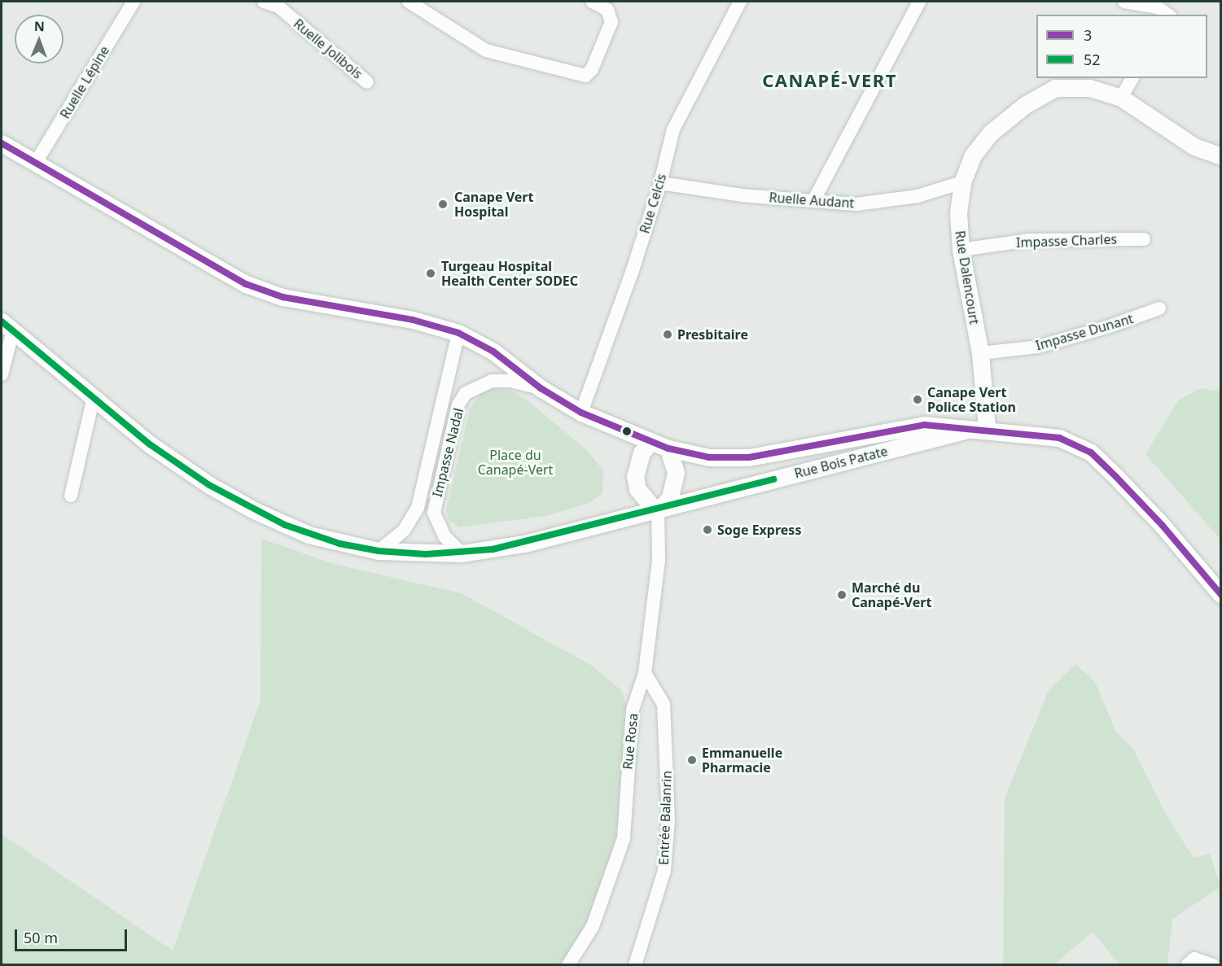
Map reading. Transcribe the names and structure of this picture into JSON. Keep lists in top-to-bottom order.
{
  "streets": {
    "street": [
      "Ruelle Jolibois",
      "Ruelle Lépine",
      "Ruelle Audant",
      "Rue Celcis",
      "Impasse Charles",
      "Rue Dalencourt",
      "Impasse Dunant",
      "Impasse Nadal",
      "Rue Bois Patate",
      "Rue Rosa",
      "Entrée Balanrin"
    ]
  },
  "crossings": [
    ["Ruelle Audant", "Rue Celcis"],
    ["Ruelle Audant", "Rue Dalencourt"],
    ["Impasse Charles", "Rue Dalencourt"],
    ["Rue Dalencourt", "Impasse Dunant"],
    ["Impasse Nadal", "Rue Bois Patate"],
    ["Rue Bois Patate", "Rue Rosa"],
    ["Rue Rosa", "Entrée Balanrin"]
  ],
  "districts": ["CANAPÉ-VERT"],
  "parks": ["Place du Canapé-Vert"],
  "places": [
    "Canape Vert Hospital",
    "Turgeau Hospital Health Center SODEC",
    "Presbitaire",
    "Canape Vert Police Station",
    "Soge Express",
    "Marché du Canapé-Vert",
    "Emmanuelle Pharmacie"
  ],
  "lines": ["transit line 3", "transit line 52"],
  "legend": ["3", "52"],
  "scale_bar": "50 m",
  "north": "top"
}
